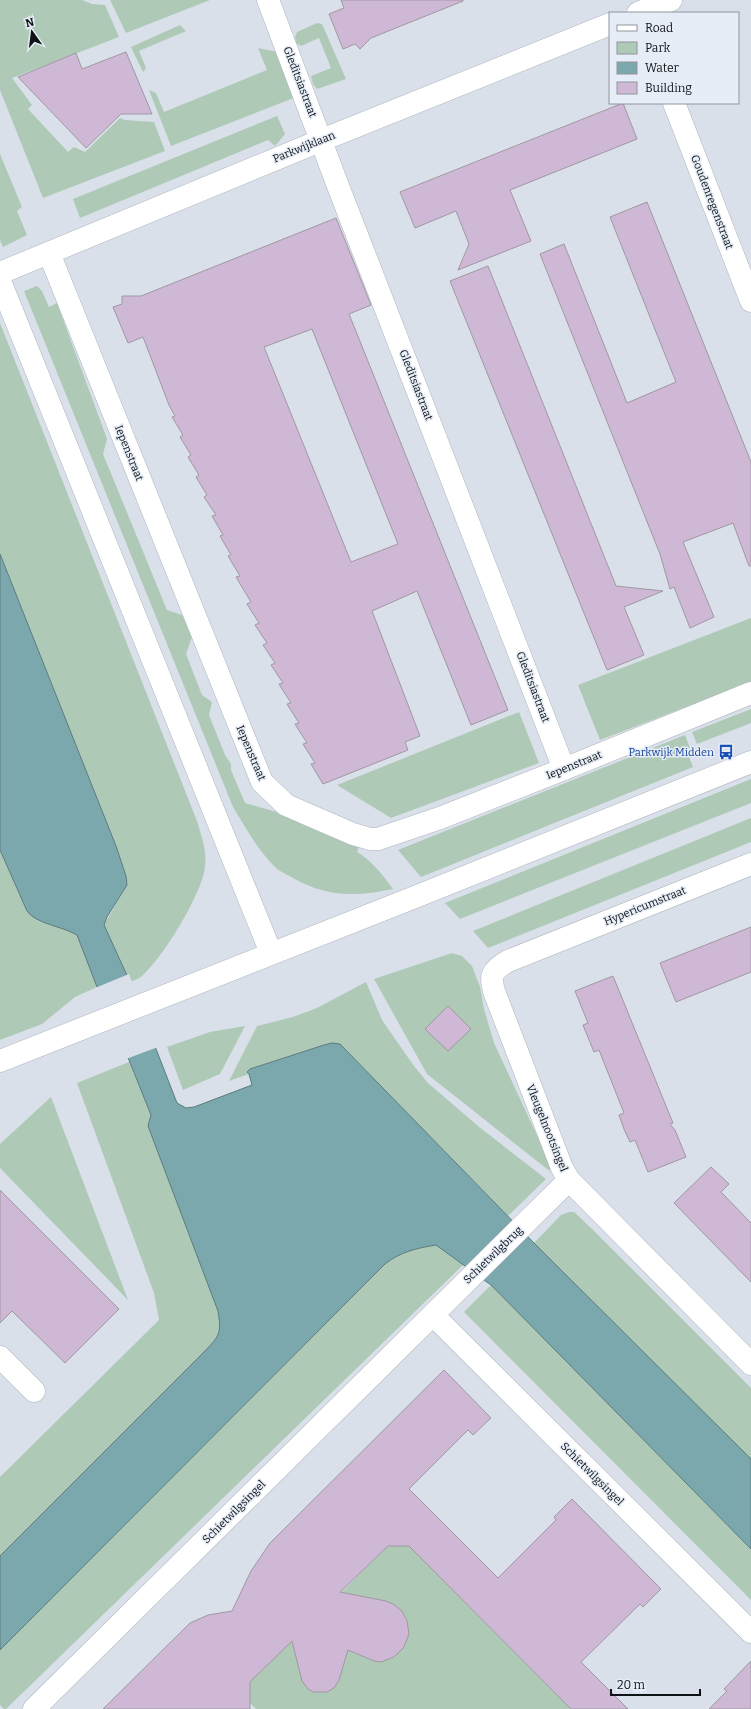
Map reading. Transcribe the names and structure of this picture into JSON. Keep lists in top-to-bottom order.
{
  "streets": {
    "street": [
      "Gleditsiastraat",
      "Parkwijklaan",
      "Goudenregenstraat",
      "Iepenstraat",
      "Hypericumstraat",
      "Vleugelnootsingel",
      "Schietwilgbrug",
      "Schietwilgsingel"
    ]
  },
  "crossings": [
    ["Gleditsiastraat", "Parkwijklaan"],
    ["Gleditsiastraat", "Iepenstraat"],
    ["Parkwijklaan", "Iepenstraat"],
    ["Hypericumstraat", "Vleugelnootsingel"],
    ["Vleugelnootsingel", "Schietwilgbrug"],
    ["Schietwilgbrug", "Schietwilgsingel"]
  ],
  "places": {
    "bus stop": ["Parkwijk Midden"]
  },
  "legend": [
    "Road",
    "Park",
    "Water",
    "Building"
  ],
  "scale_bar": "20 m",
  "north": "top"
}
